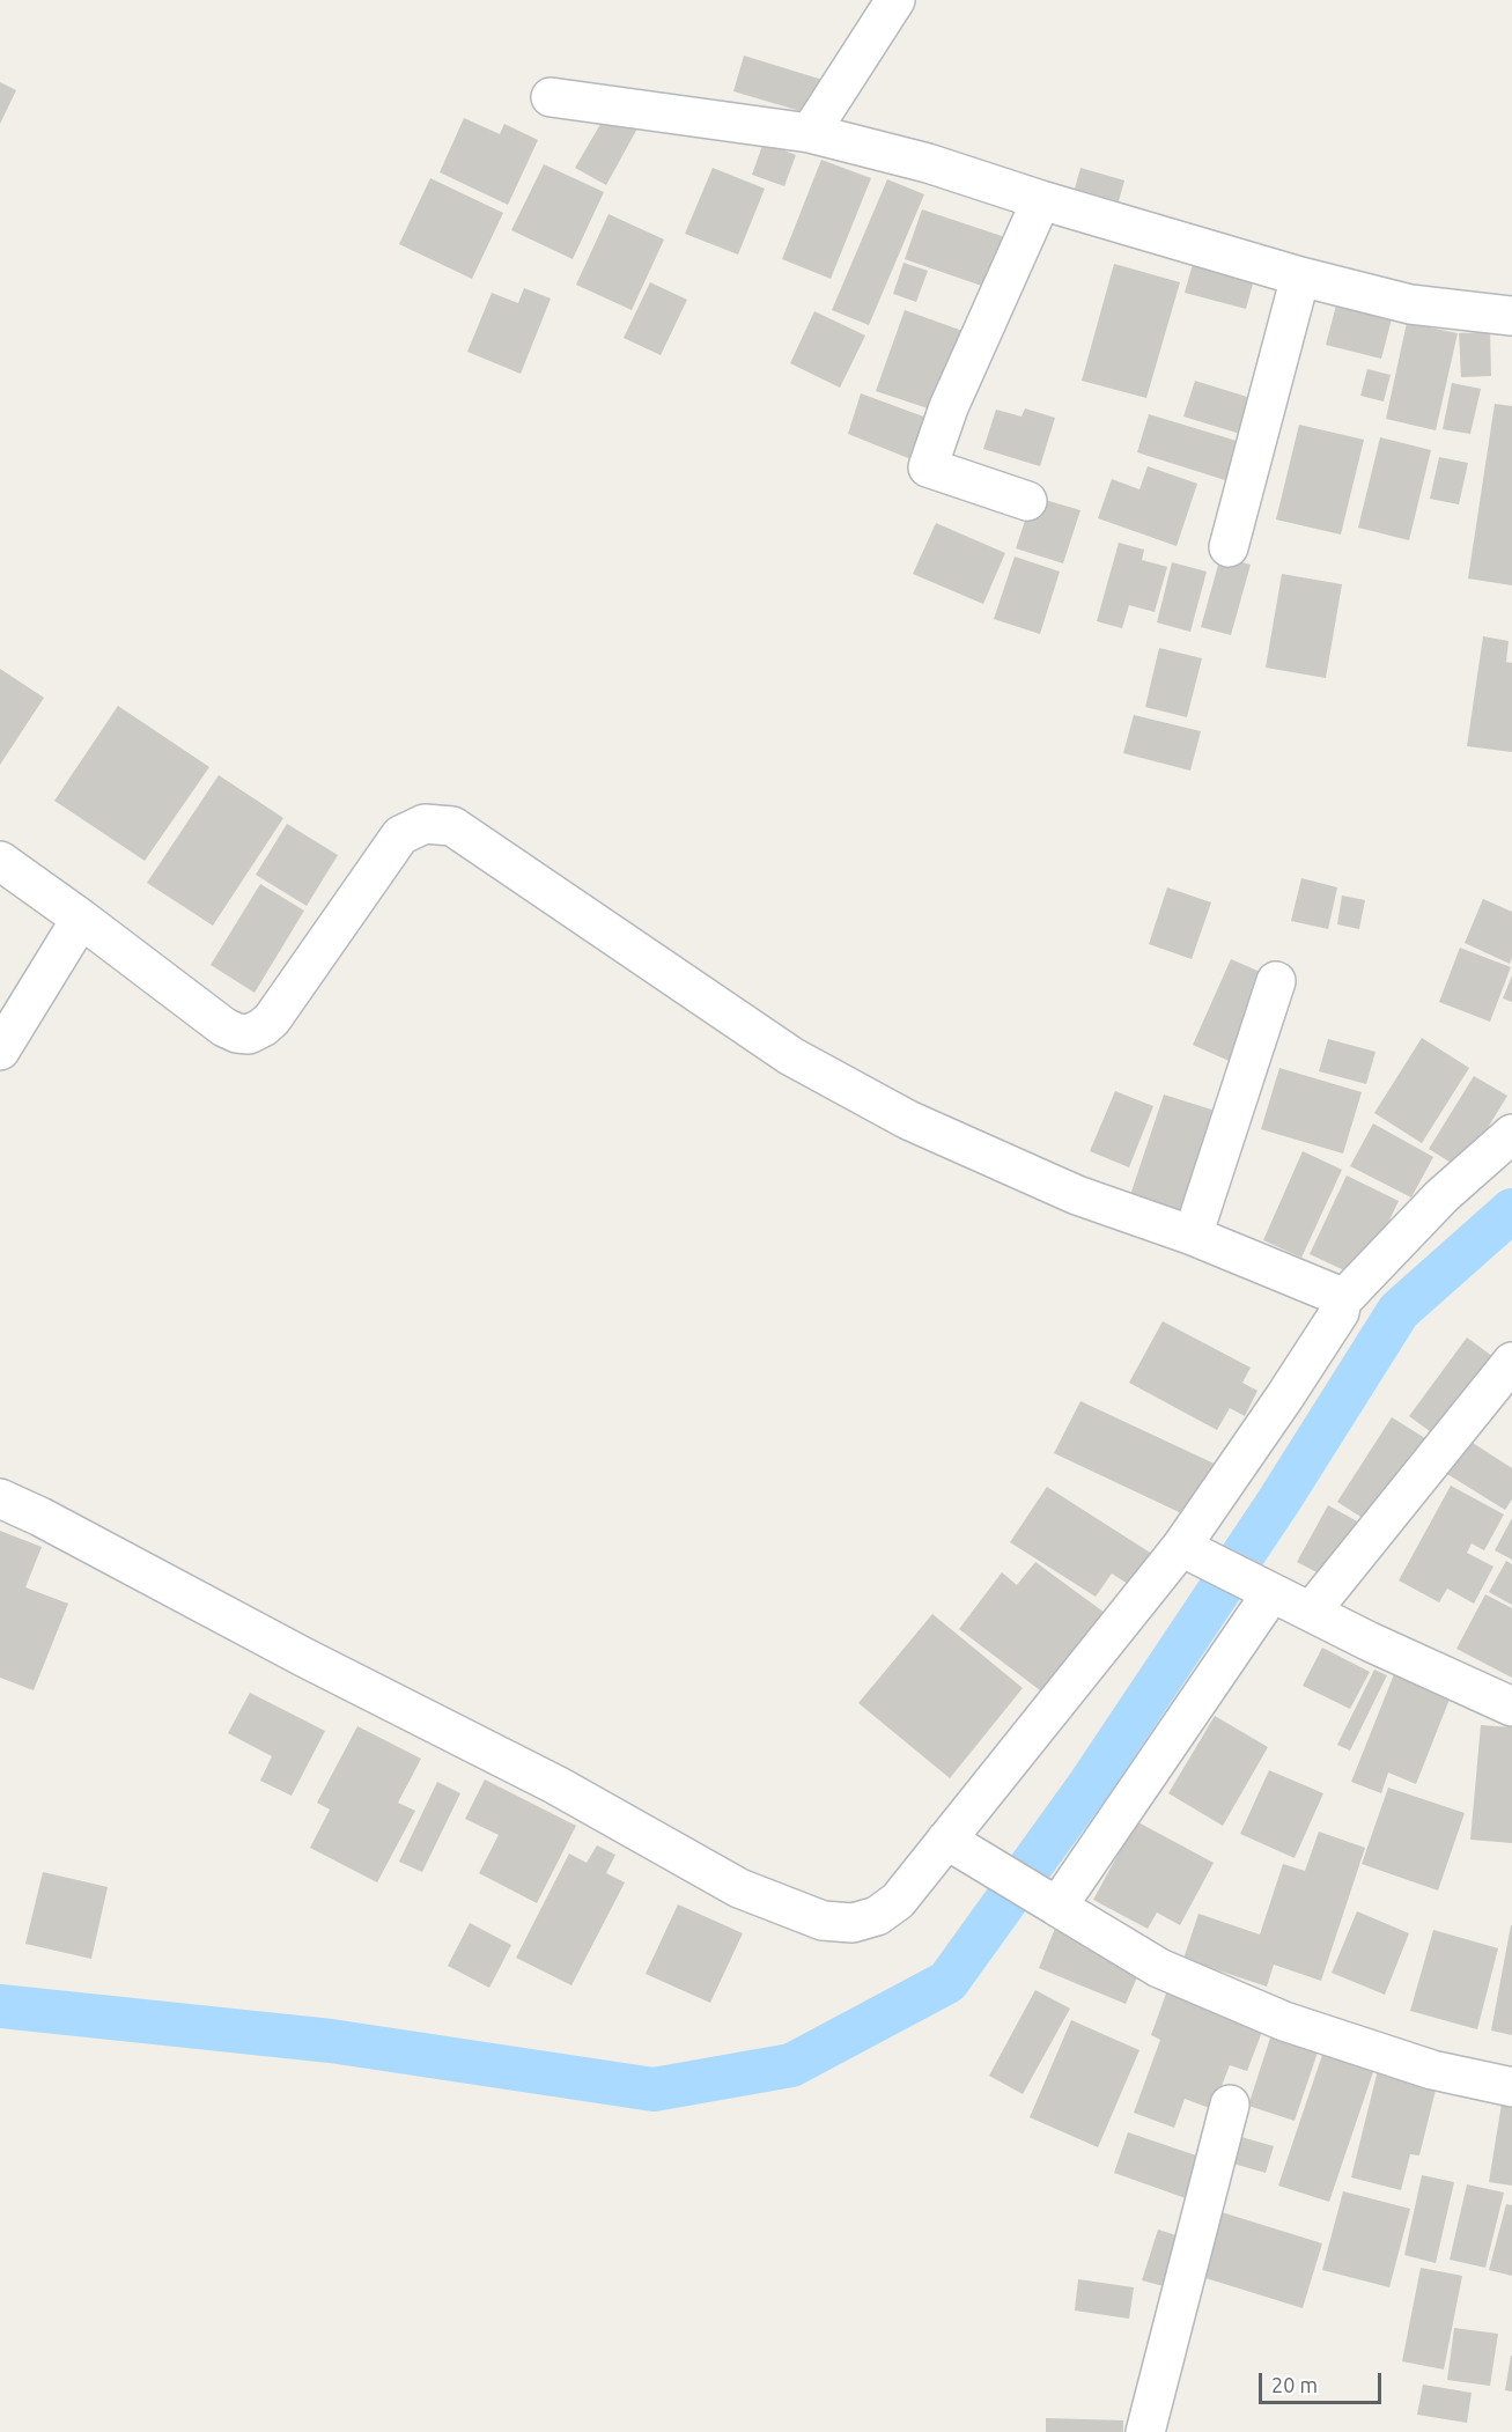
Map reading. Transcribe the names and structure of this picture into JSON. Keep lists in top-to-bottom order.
{
  "scale_bar": "20 m"
}
